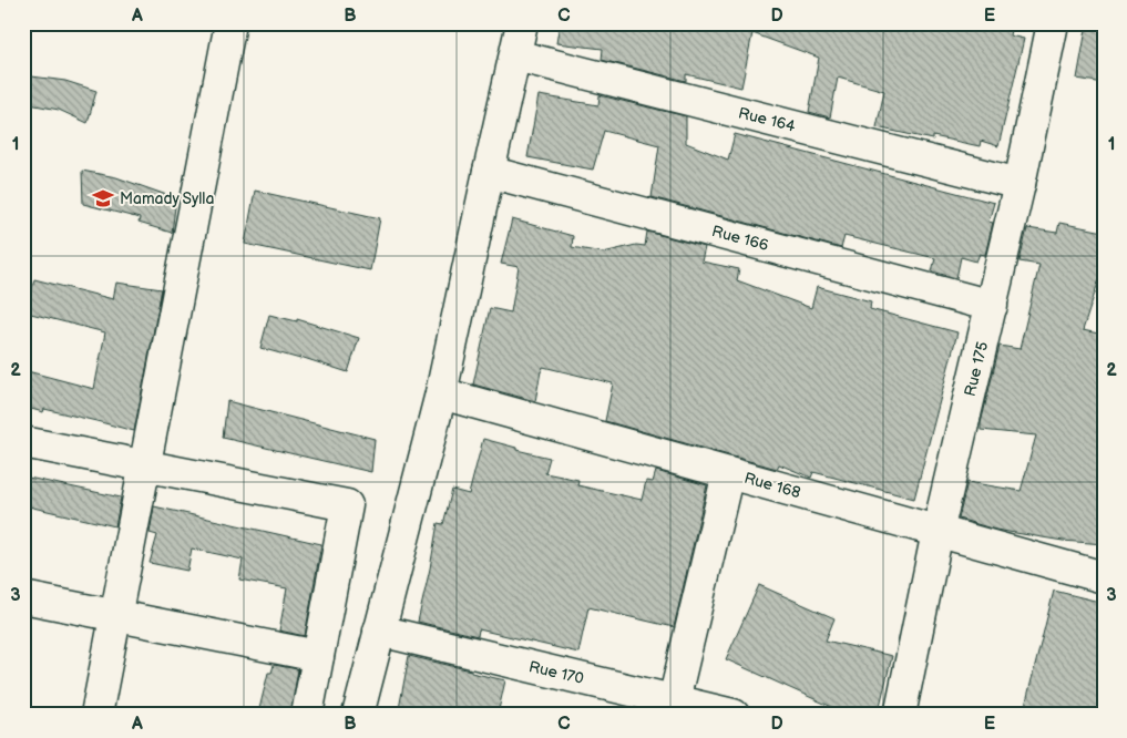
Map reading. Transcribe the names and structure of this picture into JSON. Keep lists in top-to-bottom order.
{
  "streets": {
    "street": [
      "Rue 164",
      "Rue 166",
      "Rue 175",
      "Rue 168",
      "Rue 170"
    ]
  },
  "crossings": [
    ["Rue 164", "Rue 175"],
    ["Rue 166", "Rue 175"],
    ["Rue 175", "Rue 168"]
  ],
  "places": {
    "school or university": ["Mamady Sylla"]
  },
  "grid": {
    "columns": [
      "A",
      "B",
      "C",
      "D",
      "E"
    ],
    "rows": ["1", "2", "3"]
  }
}
